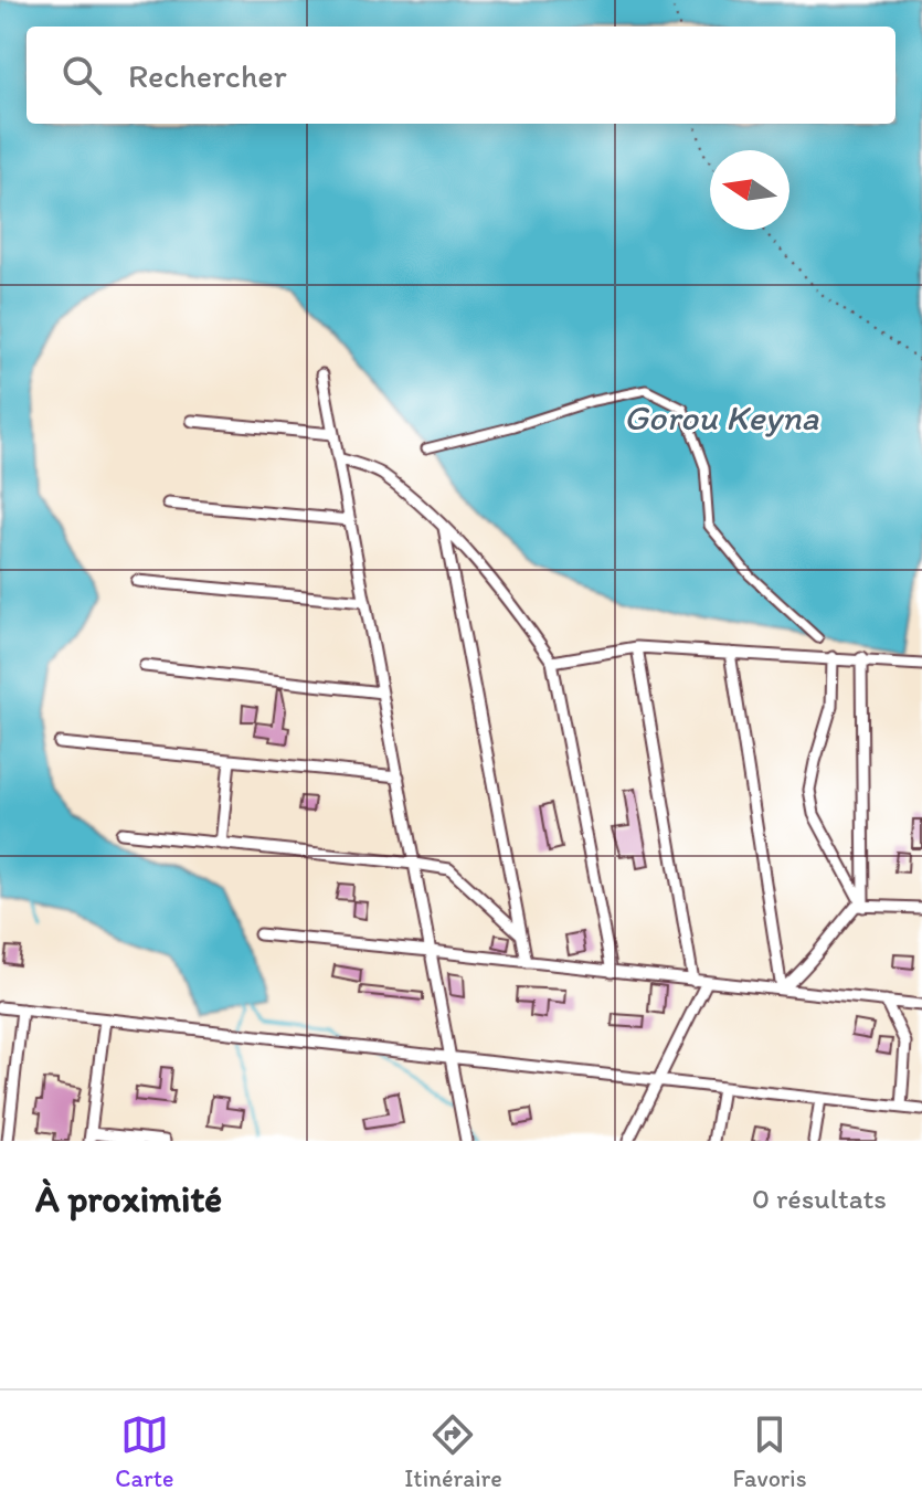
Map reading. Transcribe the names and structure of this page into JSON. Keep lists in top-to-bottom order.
{
  "water": ["Gorou Keyna"],
  "north": "left",
  "page": {
    "search": "Rechercher",
    "heading": ["À proximité", "0 résultats"],
    "nav": ["Carte", "Itinéraire", "Favoris"]
  }
}
